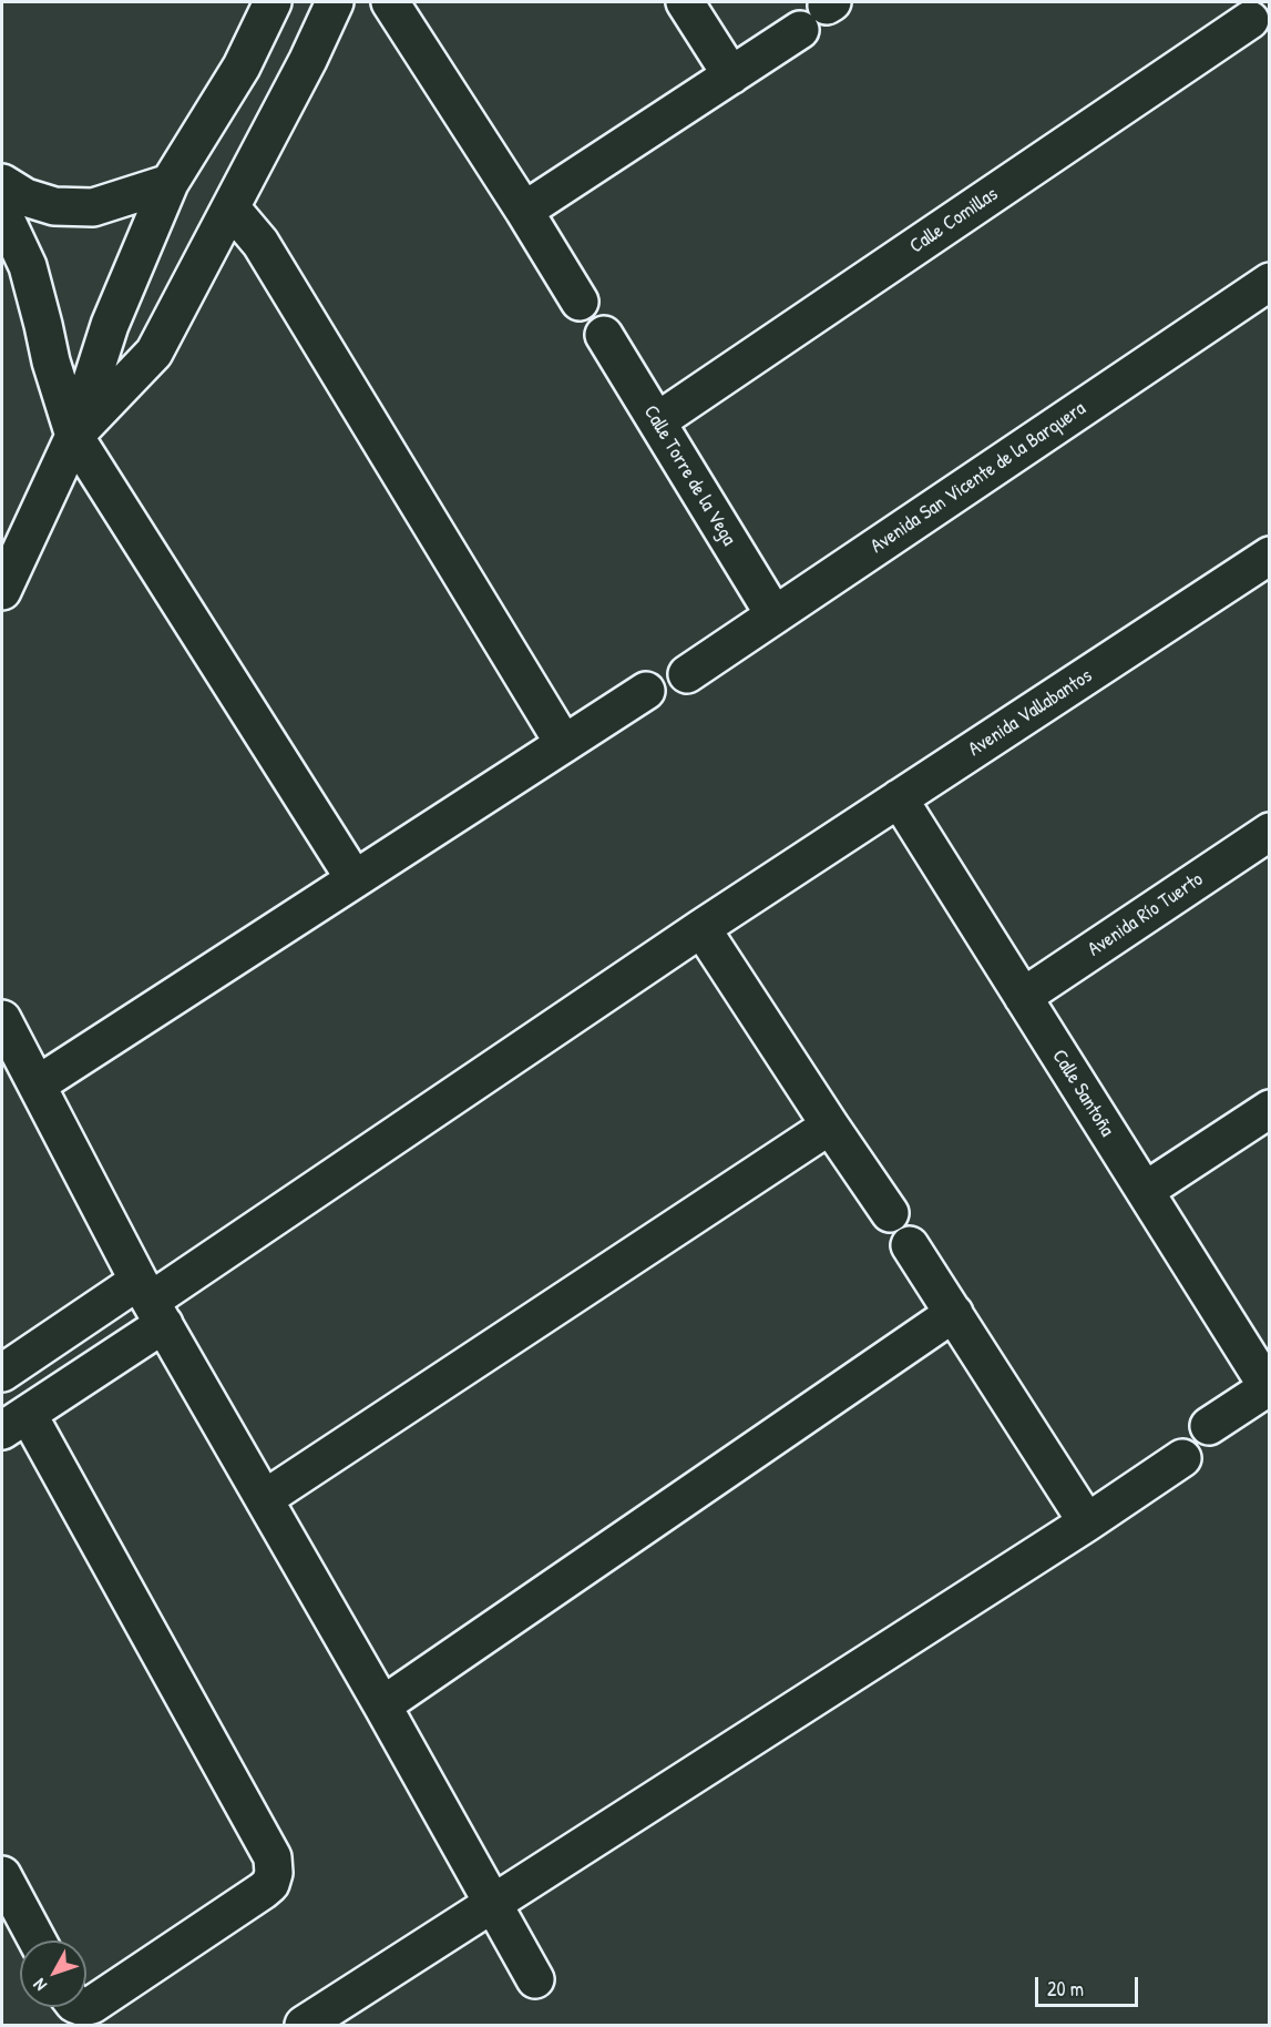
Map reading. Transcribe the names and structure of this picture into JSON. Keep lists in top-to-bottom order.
{
  "streets": {
    "street": [
      "Calle Comillas",
      "Calle Torre de la Vega",
      "Avenida San Vicente de la Barquera",
      "Avenida Vallabantos",
      "Avenida Río Tuerto",
      "Calle Santoña"
    ]
  },
  "crossings": [
    ["Calle Comillas", "Calle Torre de la Vega"],
    ["Calle Torre de la Vega", "Avenida San Vicente de la Barquera"],
    ["Avenida Vallabantos", "Calle Santoña"],
    ["Avenida Río Tuerto", "Calle Santoña"]
  ],
  "scale_bar": "20 m",
  "north": "bottom left"
}
